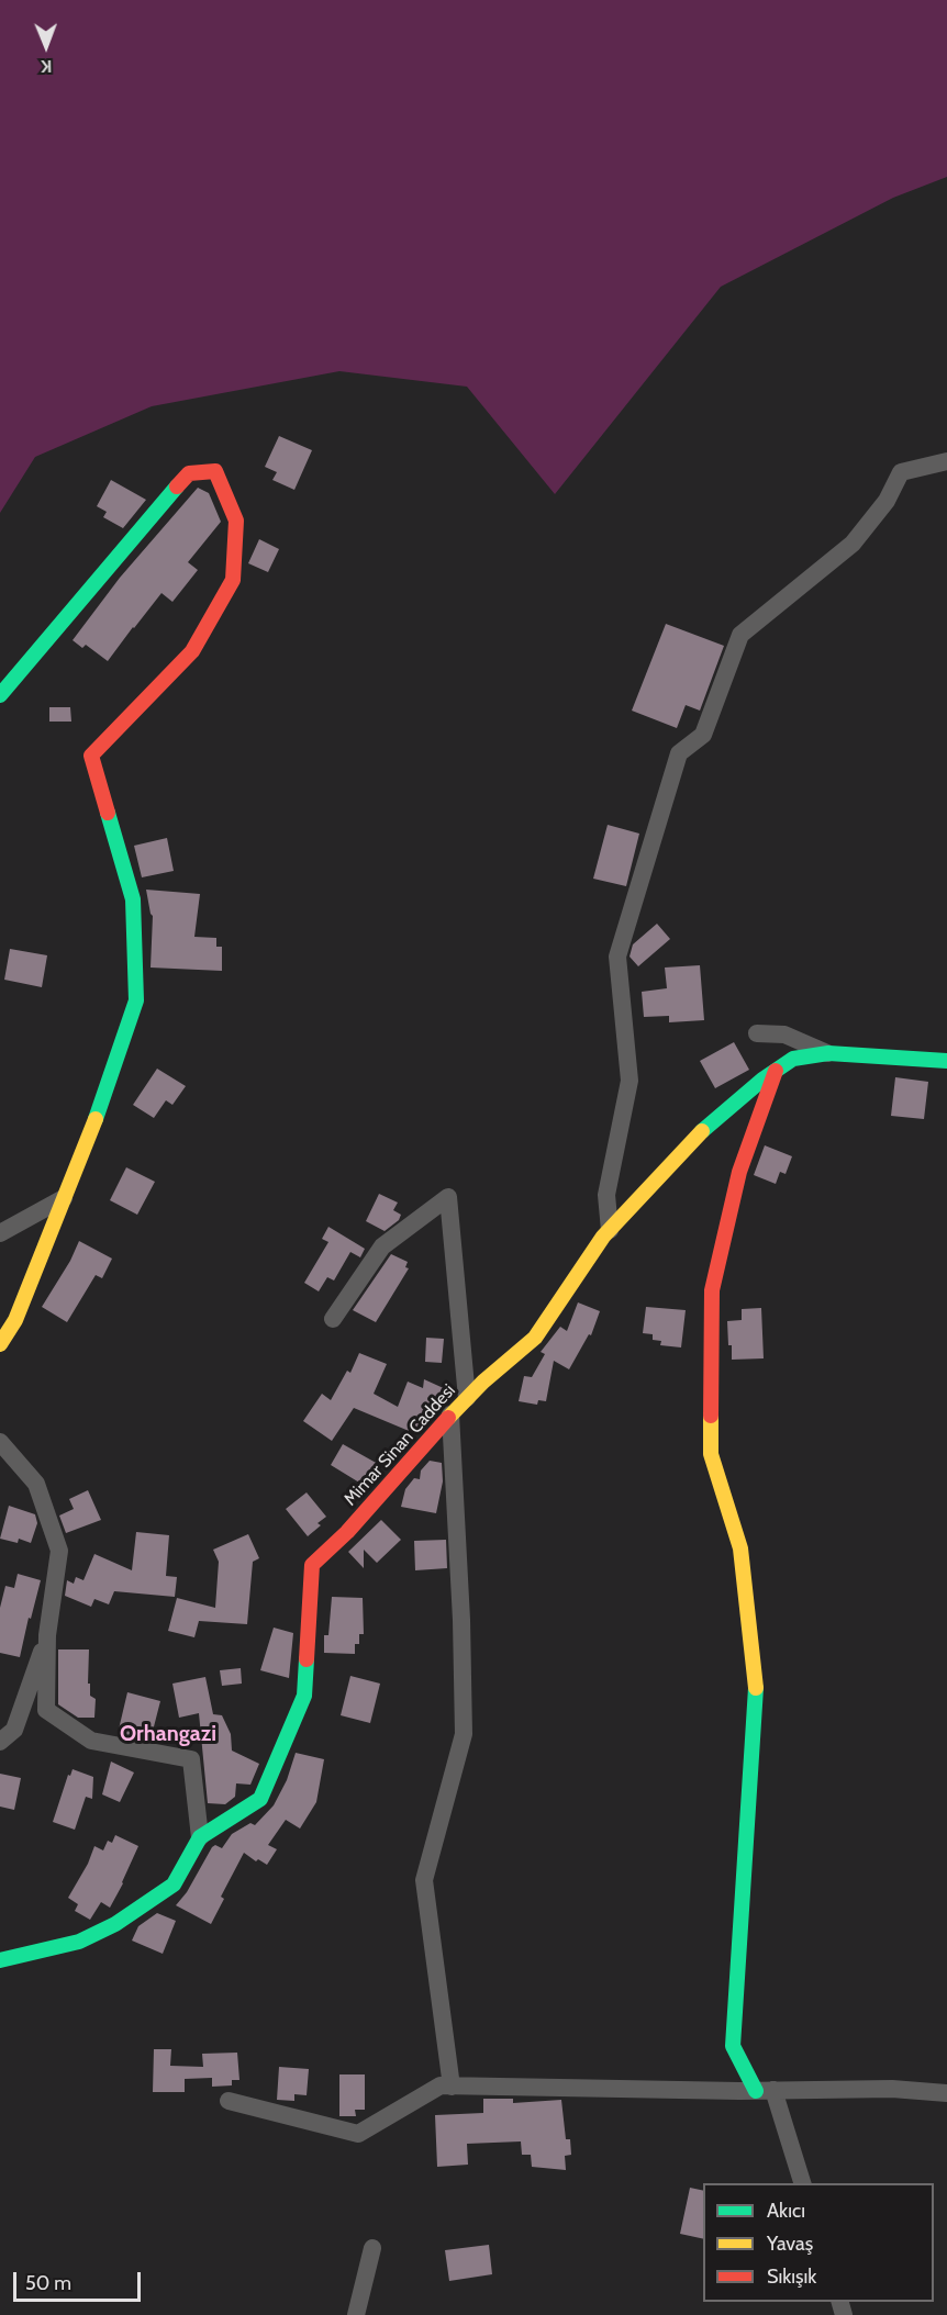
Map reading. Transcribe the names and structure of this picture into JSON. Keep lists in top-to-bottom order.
{
  "streets": {
    "street": ["Mimar Sinan Caddesi"]
  },
  "districts": ["Orhangazi"],
  "legend": ["Akıcı", "Yavaş", "Sıkışık"],
  "scale_bar": "50 m",
  "north": "bottom"
}
